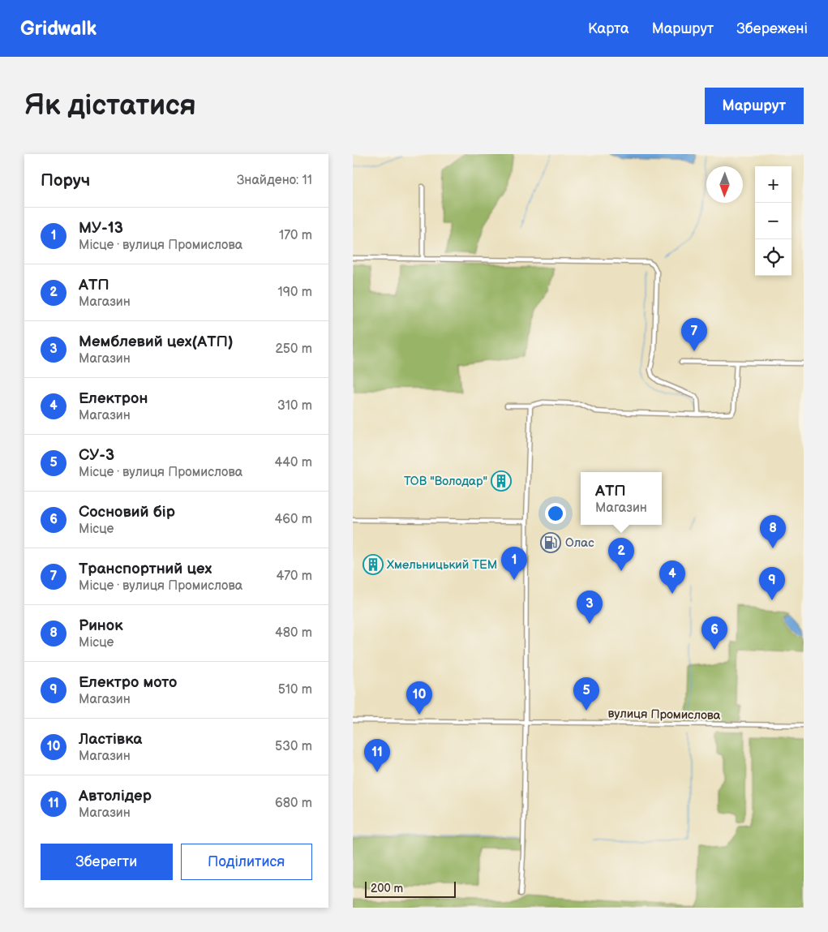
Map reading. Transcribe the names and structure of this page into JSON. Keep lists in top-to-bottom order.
{
  "streets": {
    "street": ["вулиця Промислова"]
  },
  "places": {
    "building": ["ТОВ \"Володар\"", "Хмельницький ТЕМ"],
    "fuel station": ["Олас"]
  },
  "scale_bar": "200 m",
  "north": "bottom",
  "page": {
    "header": "Gridwalk",
    "nav": ["Карта", "Маршрут", "Збережені"],
    "buttons": [
      "Маршрут",
      ["Зберегти", "Поділитися"]
    ],
    "title": "Як дістатися",
    "heading": ["Поруч", "Знайдено: 11"],
    "map_buttons": ["+", "−"],
    "list": [
      {
        "mark": "1",
        "name": "МУ-13",
        "note": "Місце · вулиця Промислова",
        "value": "170 m"
      },
      {
        "mark": "2",
        "name": "АТП",
        "note": "Магазин",
        "value": "190 m"
      },
      {
        "mark": "3",
        "name": "Мемблевий цех(АТП)",
        "note": "Магазин",
        "value": "250 m"
      },
      {
        "mark": "4",
        "name": "Електрон",
        "note": "Магазин",
        "value": "310 m"
      },
      {
        "mark": "5",
        "name": "СУ-3",
        "note": "Місце · вулиця Промислова",
        "value": "440 m"
      },
      {
        "mark": "6",
        "name": "Сосновий бір",
        "note": "Місце",
        "value": "460 m"
      },
      {
        "mark": "7",
        "name": "Транспортний цех",
        "note": "Місце · вулиця Промислова",
        "value": "470 m"
      },
      {
        "mark": "8",
        "name": "Ринок",
        "note": "Місце",
        "value": "480 m"
      },
      {
        "mark": "9",
        "name": "Електро мото",
        "note": "Магазин",
        "value": "510 m"
      },
      {
        "mark": "10",
        "name": "Ластівка",
        "note": "Магазин",
        "value": "530 m"
      },
      {
        "mark": "11",
        "name": "Автолідер",
        "note": "Магазин",
        "value": "680 m"
      }
    ],
    "pins": [
      "7",
      "8",
      "2",
      "1",
      "4",
      "9",
      "3",
      "6",
      "5",
      "10",
      "11"
    ],
    "popup": ["АТП", "Магазин"],
    "scale": "200 m"
  }
}
